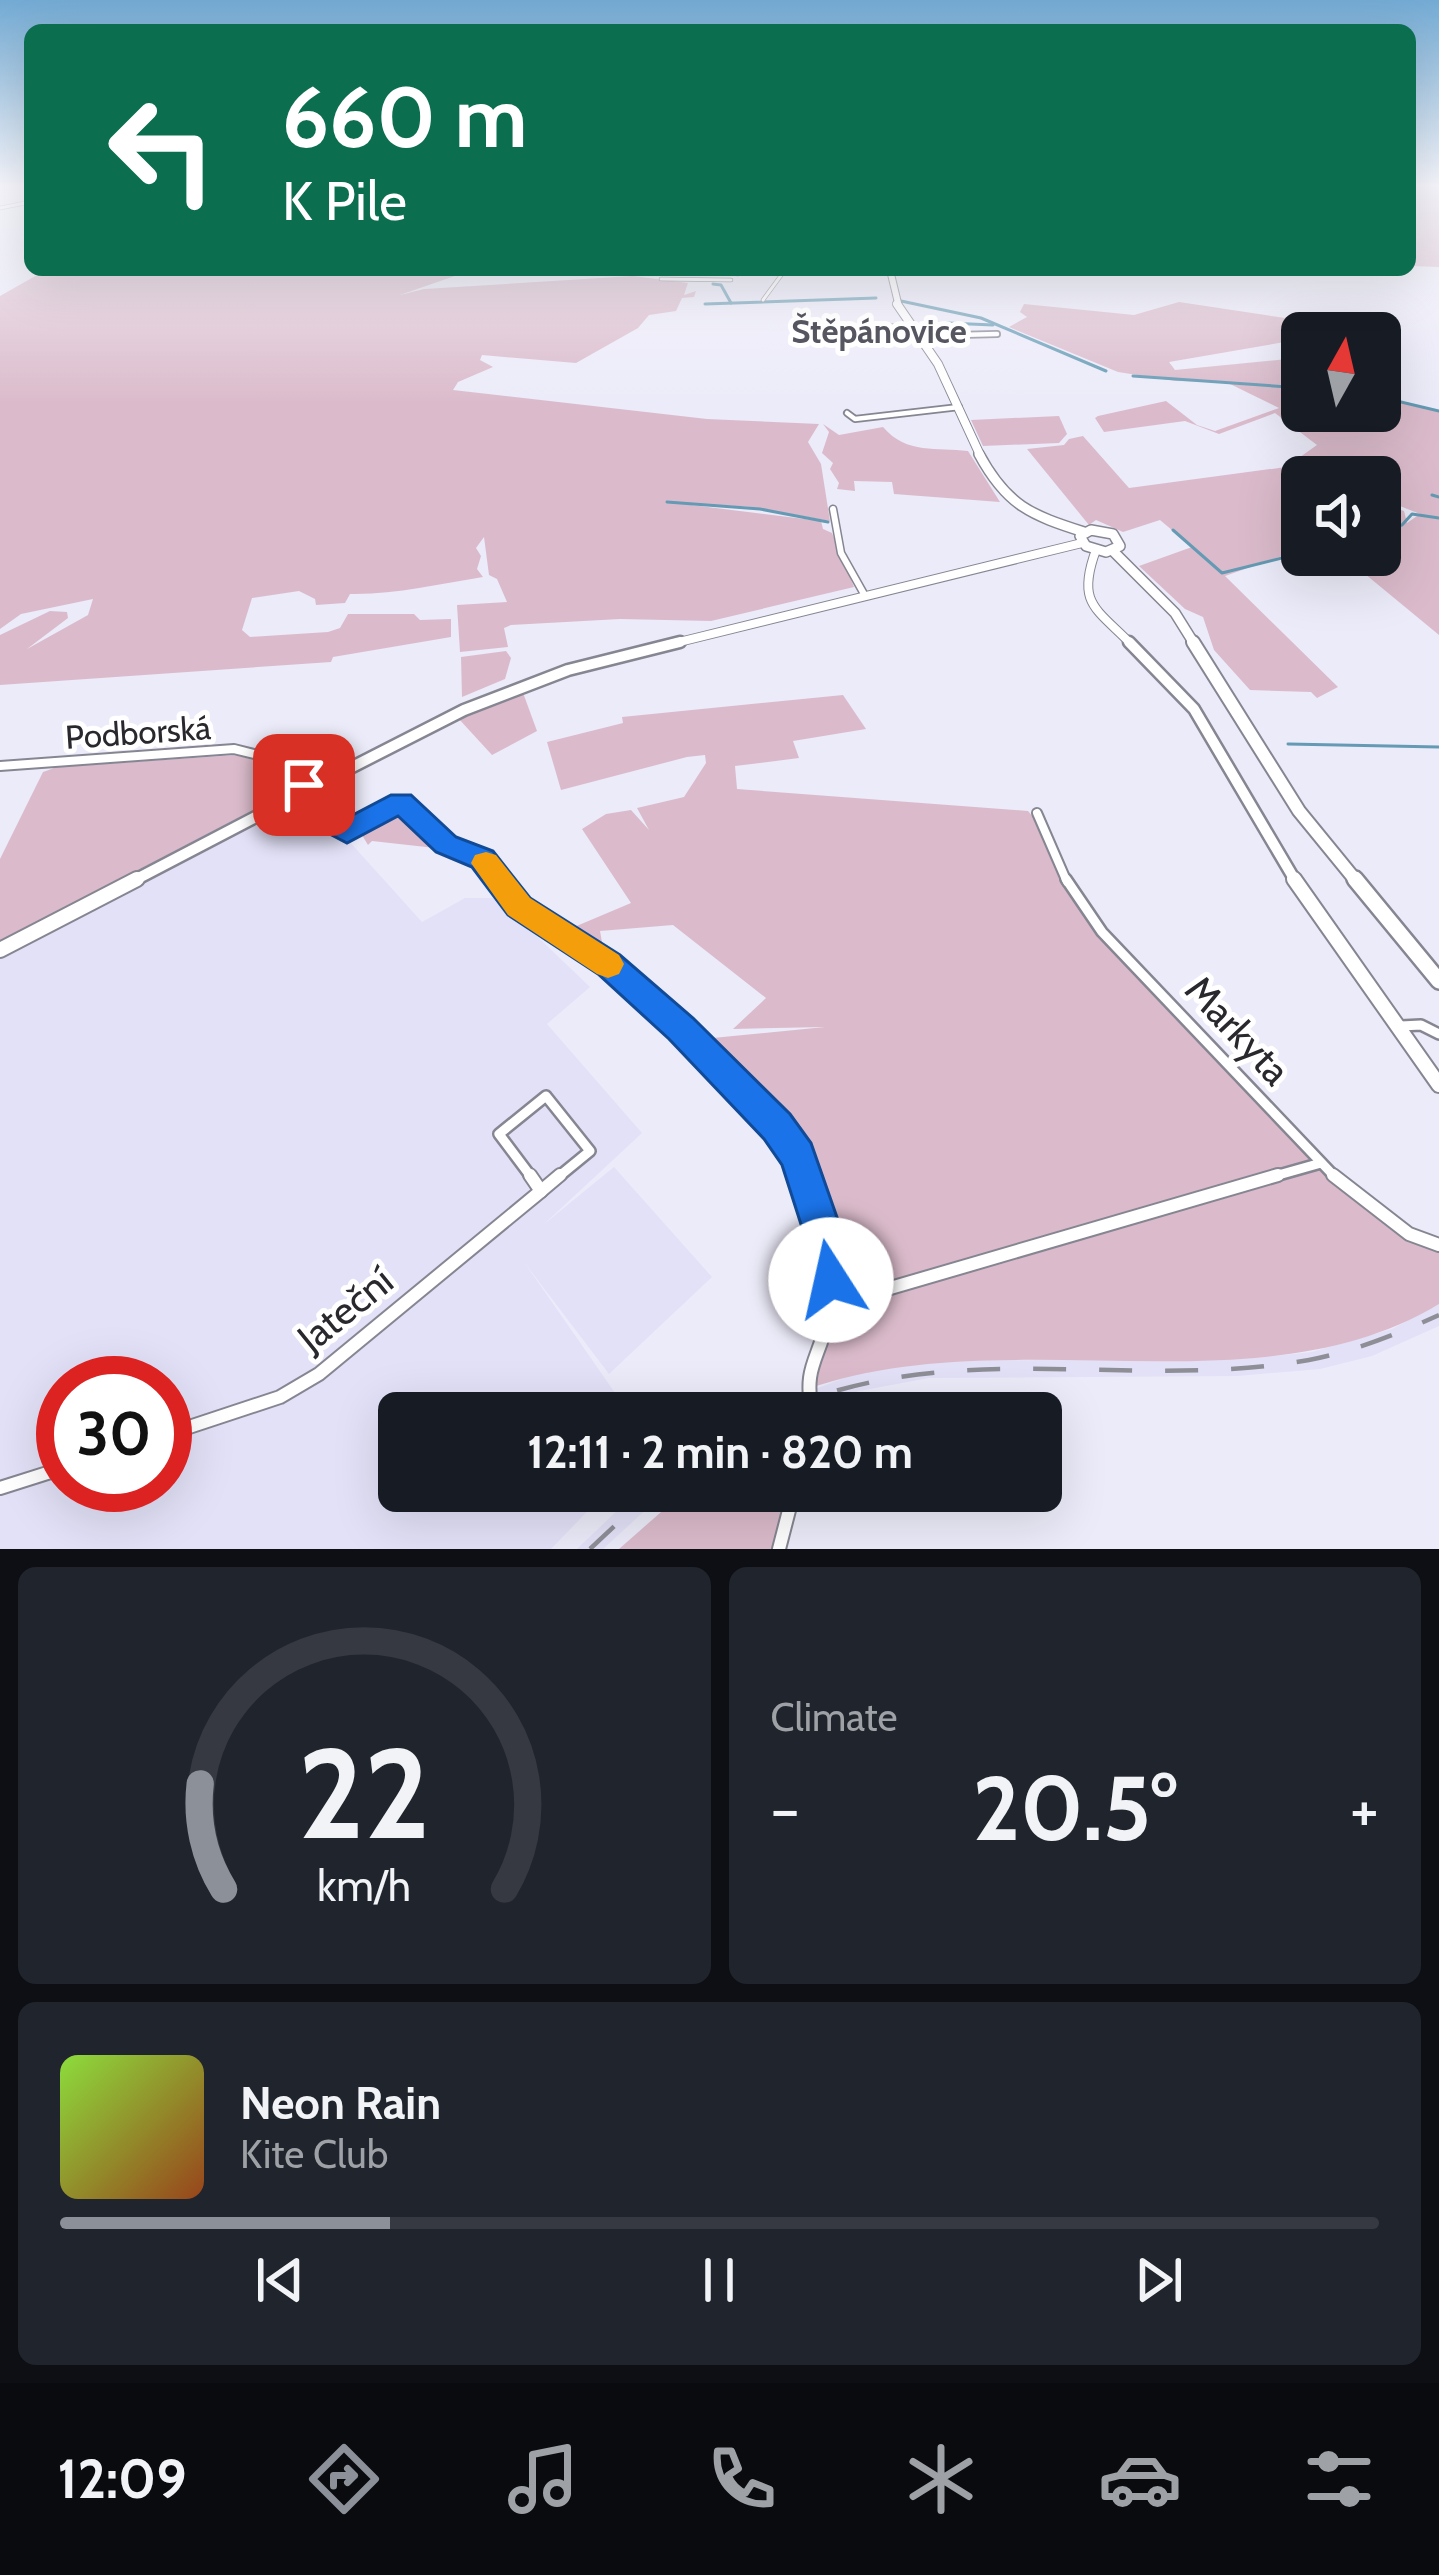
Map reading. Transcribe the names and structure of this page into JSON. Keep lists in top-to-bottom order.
{
  "streets": {
    "street": ["Podborská", "Markyta", "Jateční"]
  },
  "districts": ["Štěpánovice"],
  "north": "top",
  "page": {
    "turn": ["660 m", "K Pile"],
    "limit": "30",
    "trip": "12:11 · 2 min · 820 m",
    "tile": "Climate",
    "heat": ["−", "20.5°", "+"],
    "song": ["Neon Rain", "Kite Club"],
    "tabs": "12:09",
    "gauge": ["22", "km/h"]
  }
}
